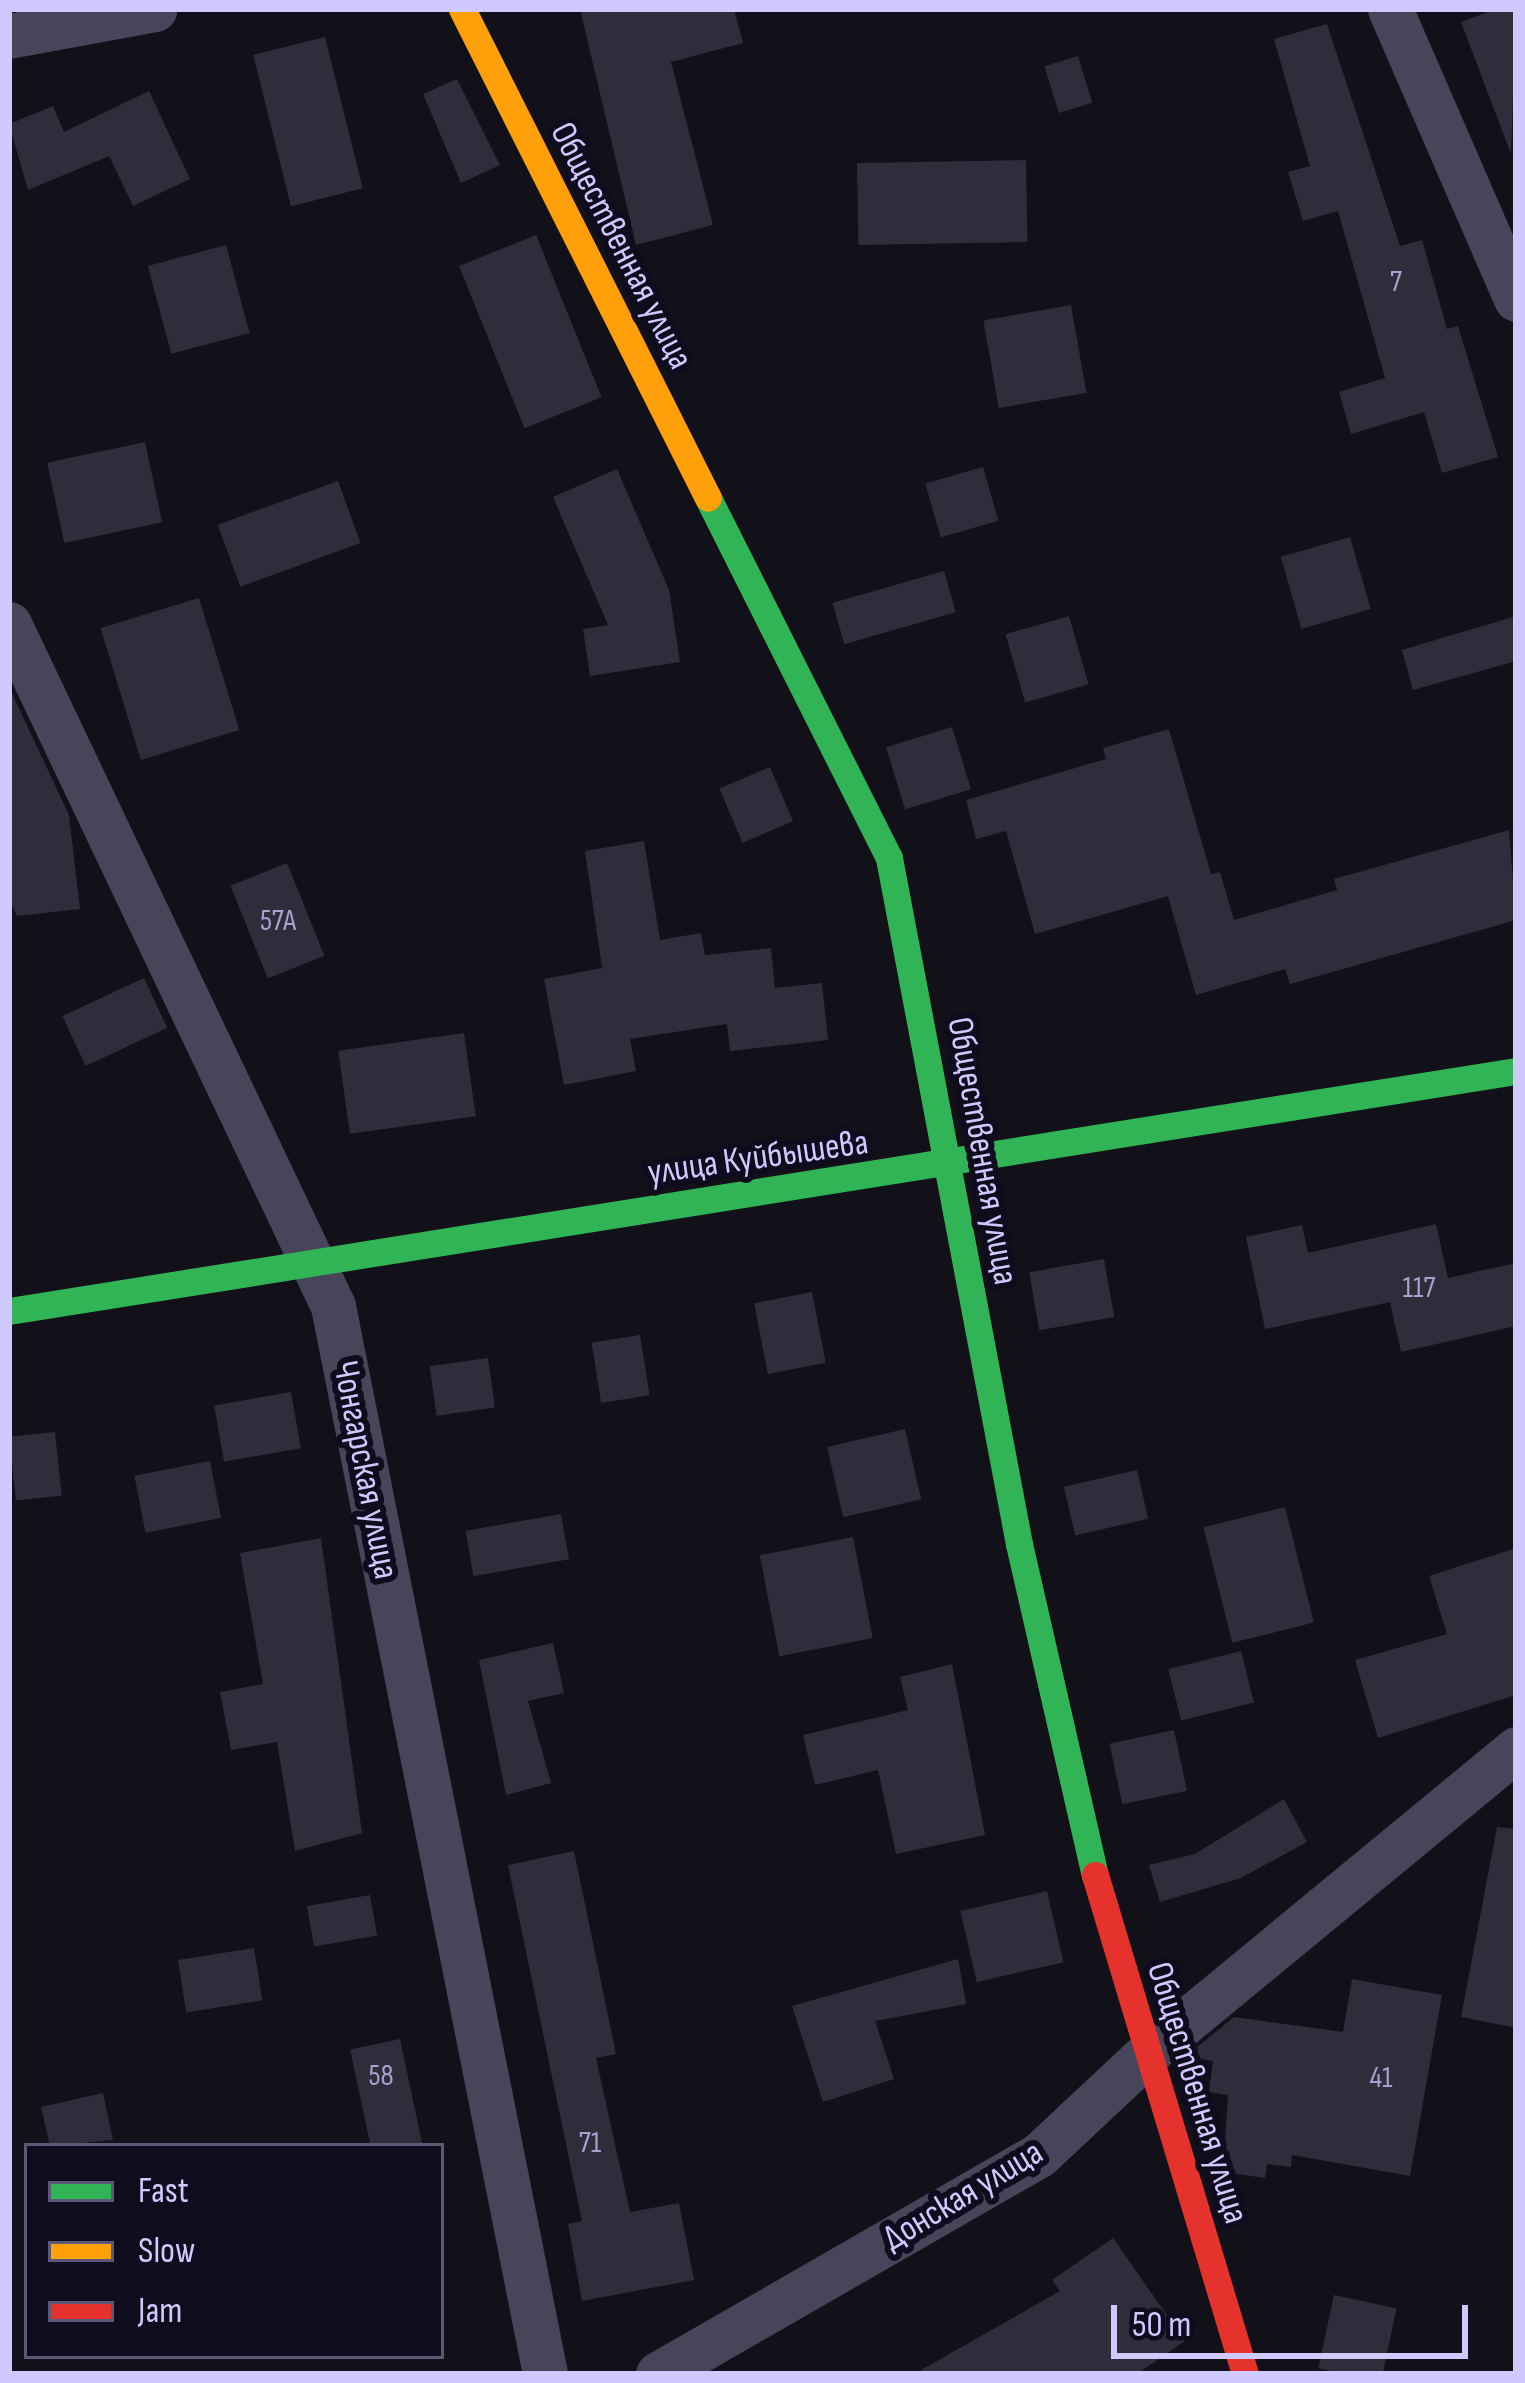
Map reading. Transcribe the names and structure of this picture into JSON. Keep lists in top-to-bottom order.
{
  "streets": {
    "street": [
      "Общественная улица",
      "улица Куйбышева",
      "Чонгарская улица",
      "Донская улица"
    ]
  },
  "crossings": [
    ["Общественная улица", "улица Куйбышева"],
    ["Общественная улица", "Донская улица"],
    ["улица Куйбышева", "Чонгарская улица"]
  ],
  "house_numbers": [
    "7",
    "57А",
    "117",
    "58",
    "41",
    "71"
  ],
  "legend": ["Fast", "Slow", "Jam"],
  "scale_bar": "50 m"
}
